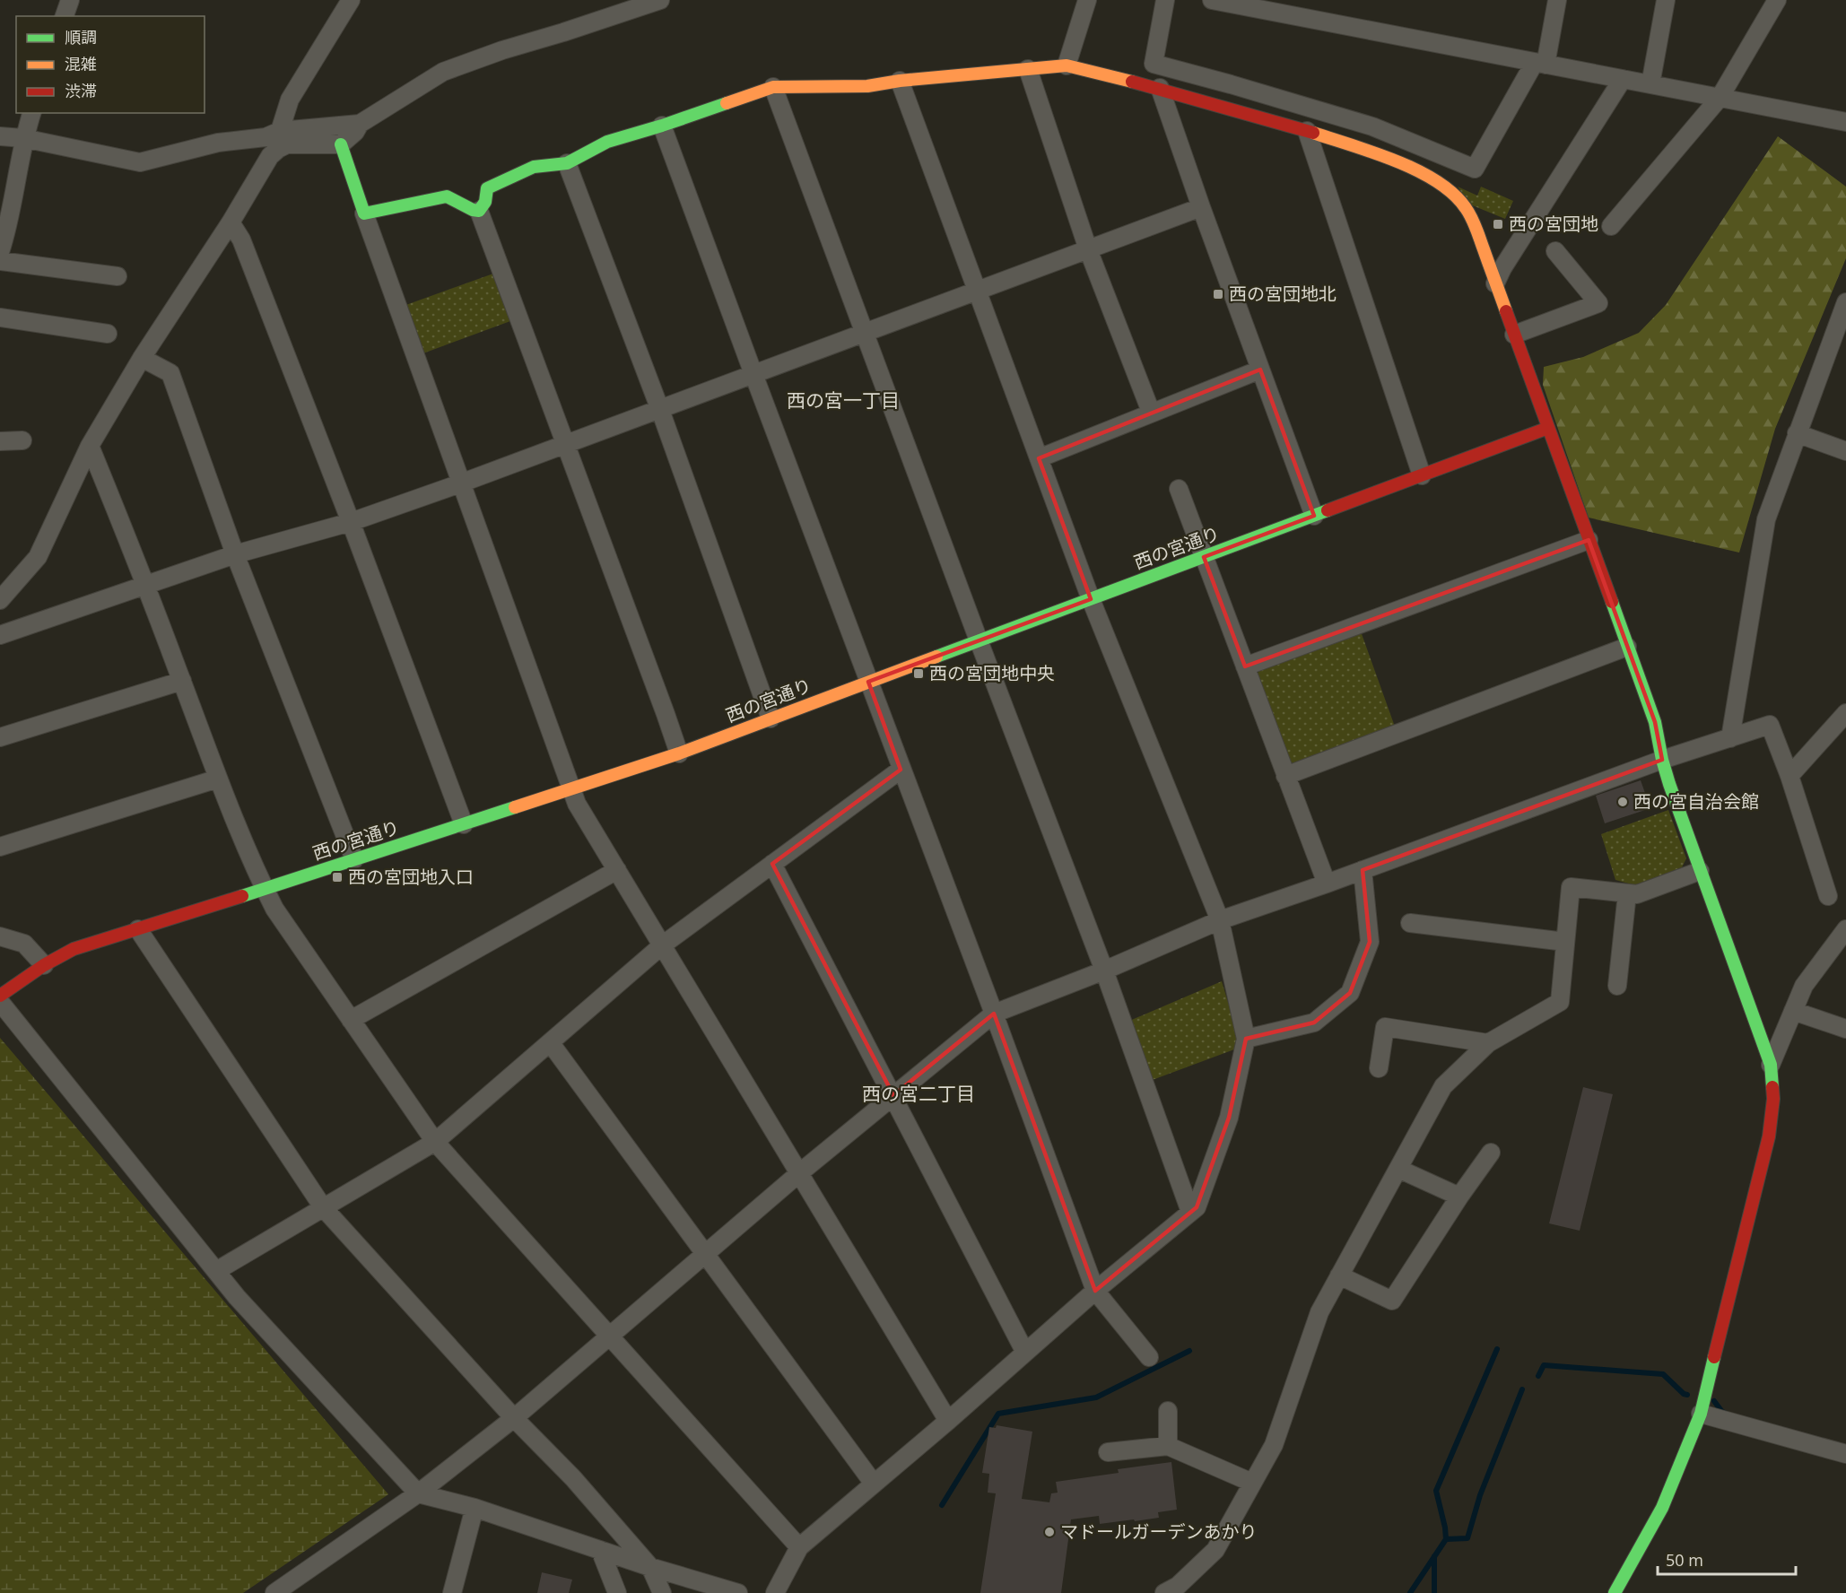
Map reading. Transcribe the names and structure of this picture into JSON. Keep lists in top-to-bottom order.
{
  "streets": {
    "street": ["西の宮通り"]
  },
  "districts": ["西の宮一丁目", "西の宮二丁目"],
  "places": {
    "transit": [
      "西の宮団地",
      "西の宮団地北",
      "西の宮団地中央",
      "西の宮団地入口"
    ],
    "other": ["西の宮自治会館", "マドールガーデンあかり"]
  },
  "legend": ["順調", "混雑", "渋滞"],
  "scale_bar": "50 m"
}
